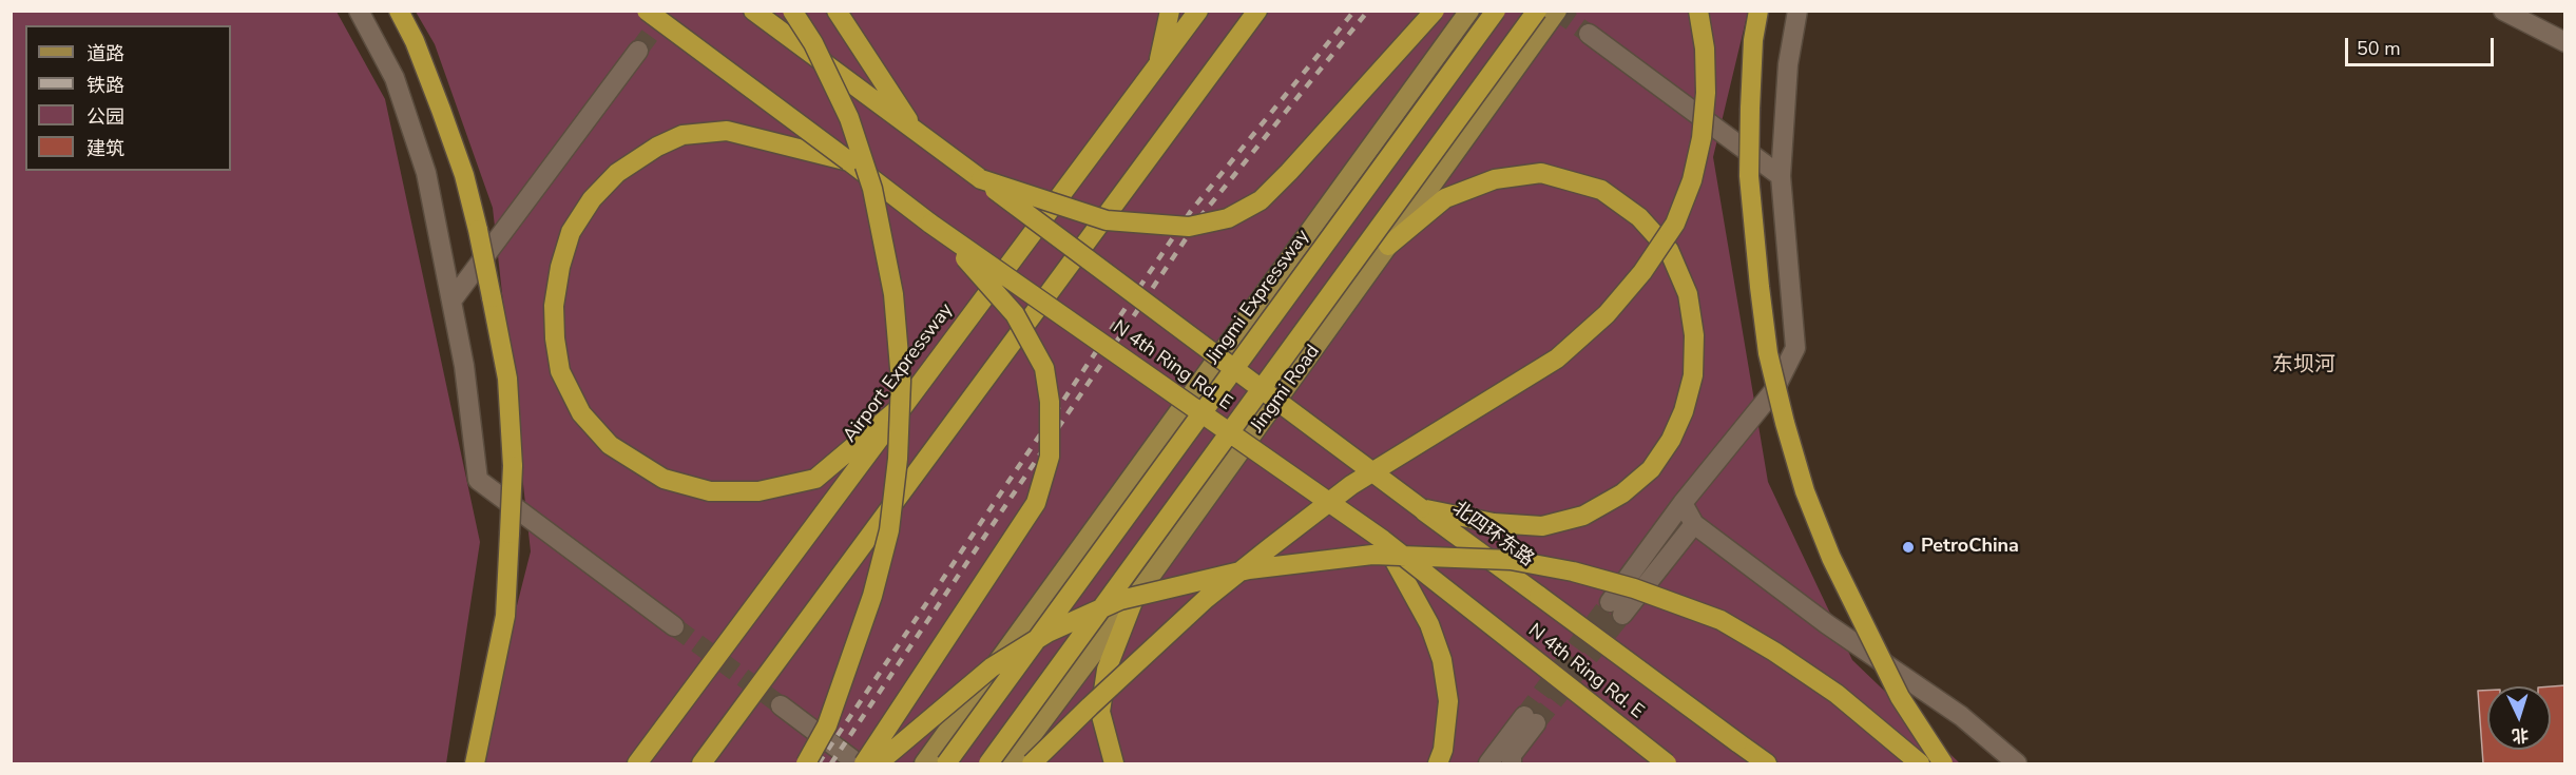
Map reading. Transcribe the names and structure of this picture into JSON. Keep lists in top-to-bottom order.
{
  "streets": {
    "highway": ["Jingmi Expressway", "N 4th Ring Rd. E", "Airport Expressway"],
    "main road": ["Jingmi Road"]
  },
  "districts": ["东坝河"],
  "places": ["PetroChina"],
  "legend": [
    "道路",
    "铁路",
    "公园",
    "建筑"
  ],
  "scale_bar": "50 m",
  "north": "bottom"
}
